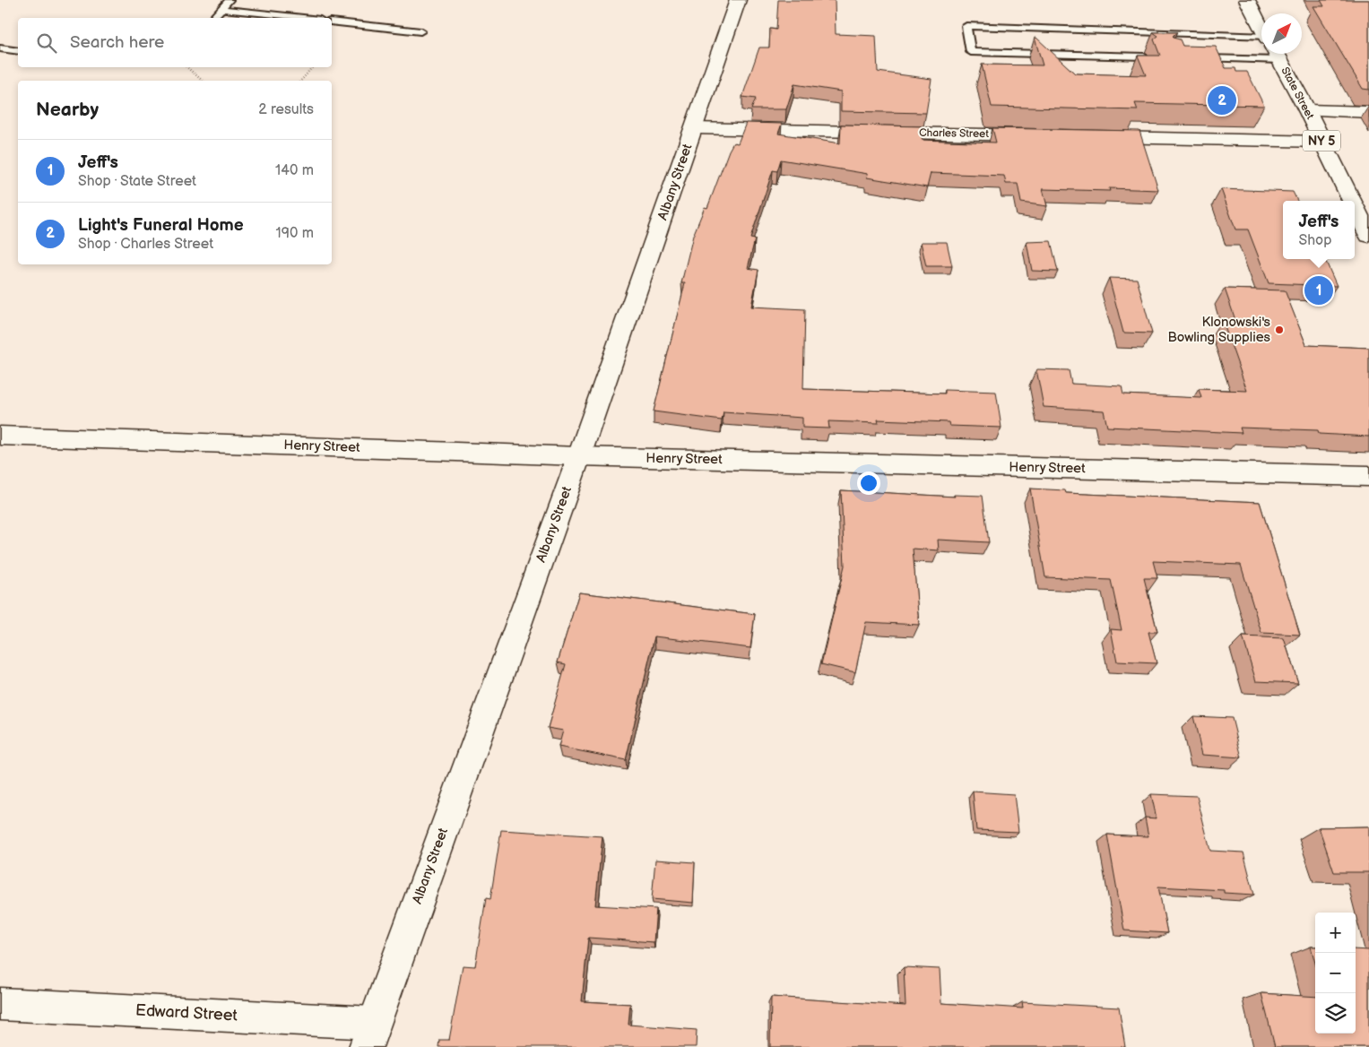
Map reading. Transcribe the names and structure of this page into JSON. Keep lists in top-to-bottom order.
{
  "streets": {
    "street": [
      "State Street",
      "Charles Street",
      "NY 5",
      "Albany Street",
      "Henry Street",
      "Edward Street"
    ]
  },
  "crossings": [
    ["Charles Street", "Albany Street"],
    ["Albany Street", "Henry Street"],
    ["Albany Street", "Edward Street"]
  ],
  "places": ["Klonowski's Bowling Supplies"],
  "north": "top right",
  "page": {
    "search": "Search here",
    "heading": ["Nearby", "2 results"],
    "pins": ["2", "1"],
    "list": [
      {
        "mark": "1",
        "name": "Jeff's",
        "note": "Shop · State Street",
        "value": "140 m"
      },
      {
        "mark": "2",
        "name": "Light's Funeral Home",
        "note": "Shop · Charles Street",
        "value": "190 m"
      }
    ],
    "popup": ["Jeff's", "Shop"],
    "map_buttons": ["+", "−"]
  }
}
